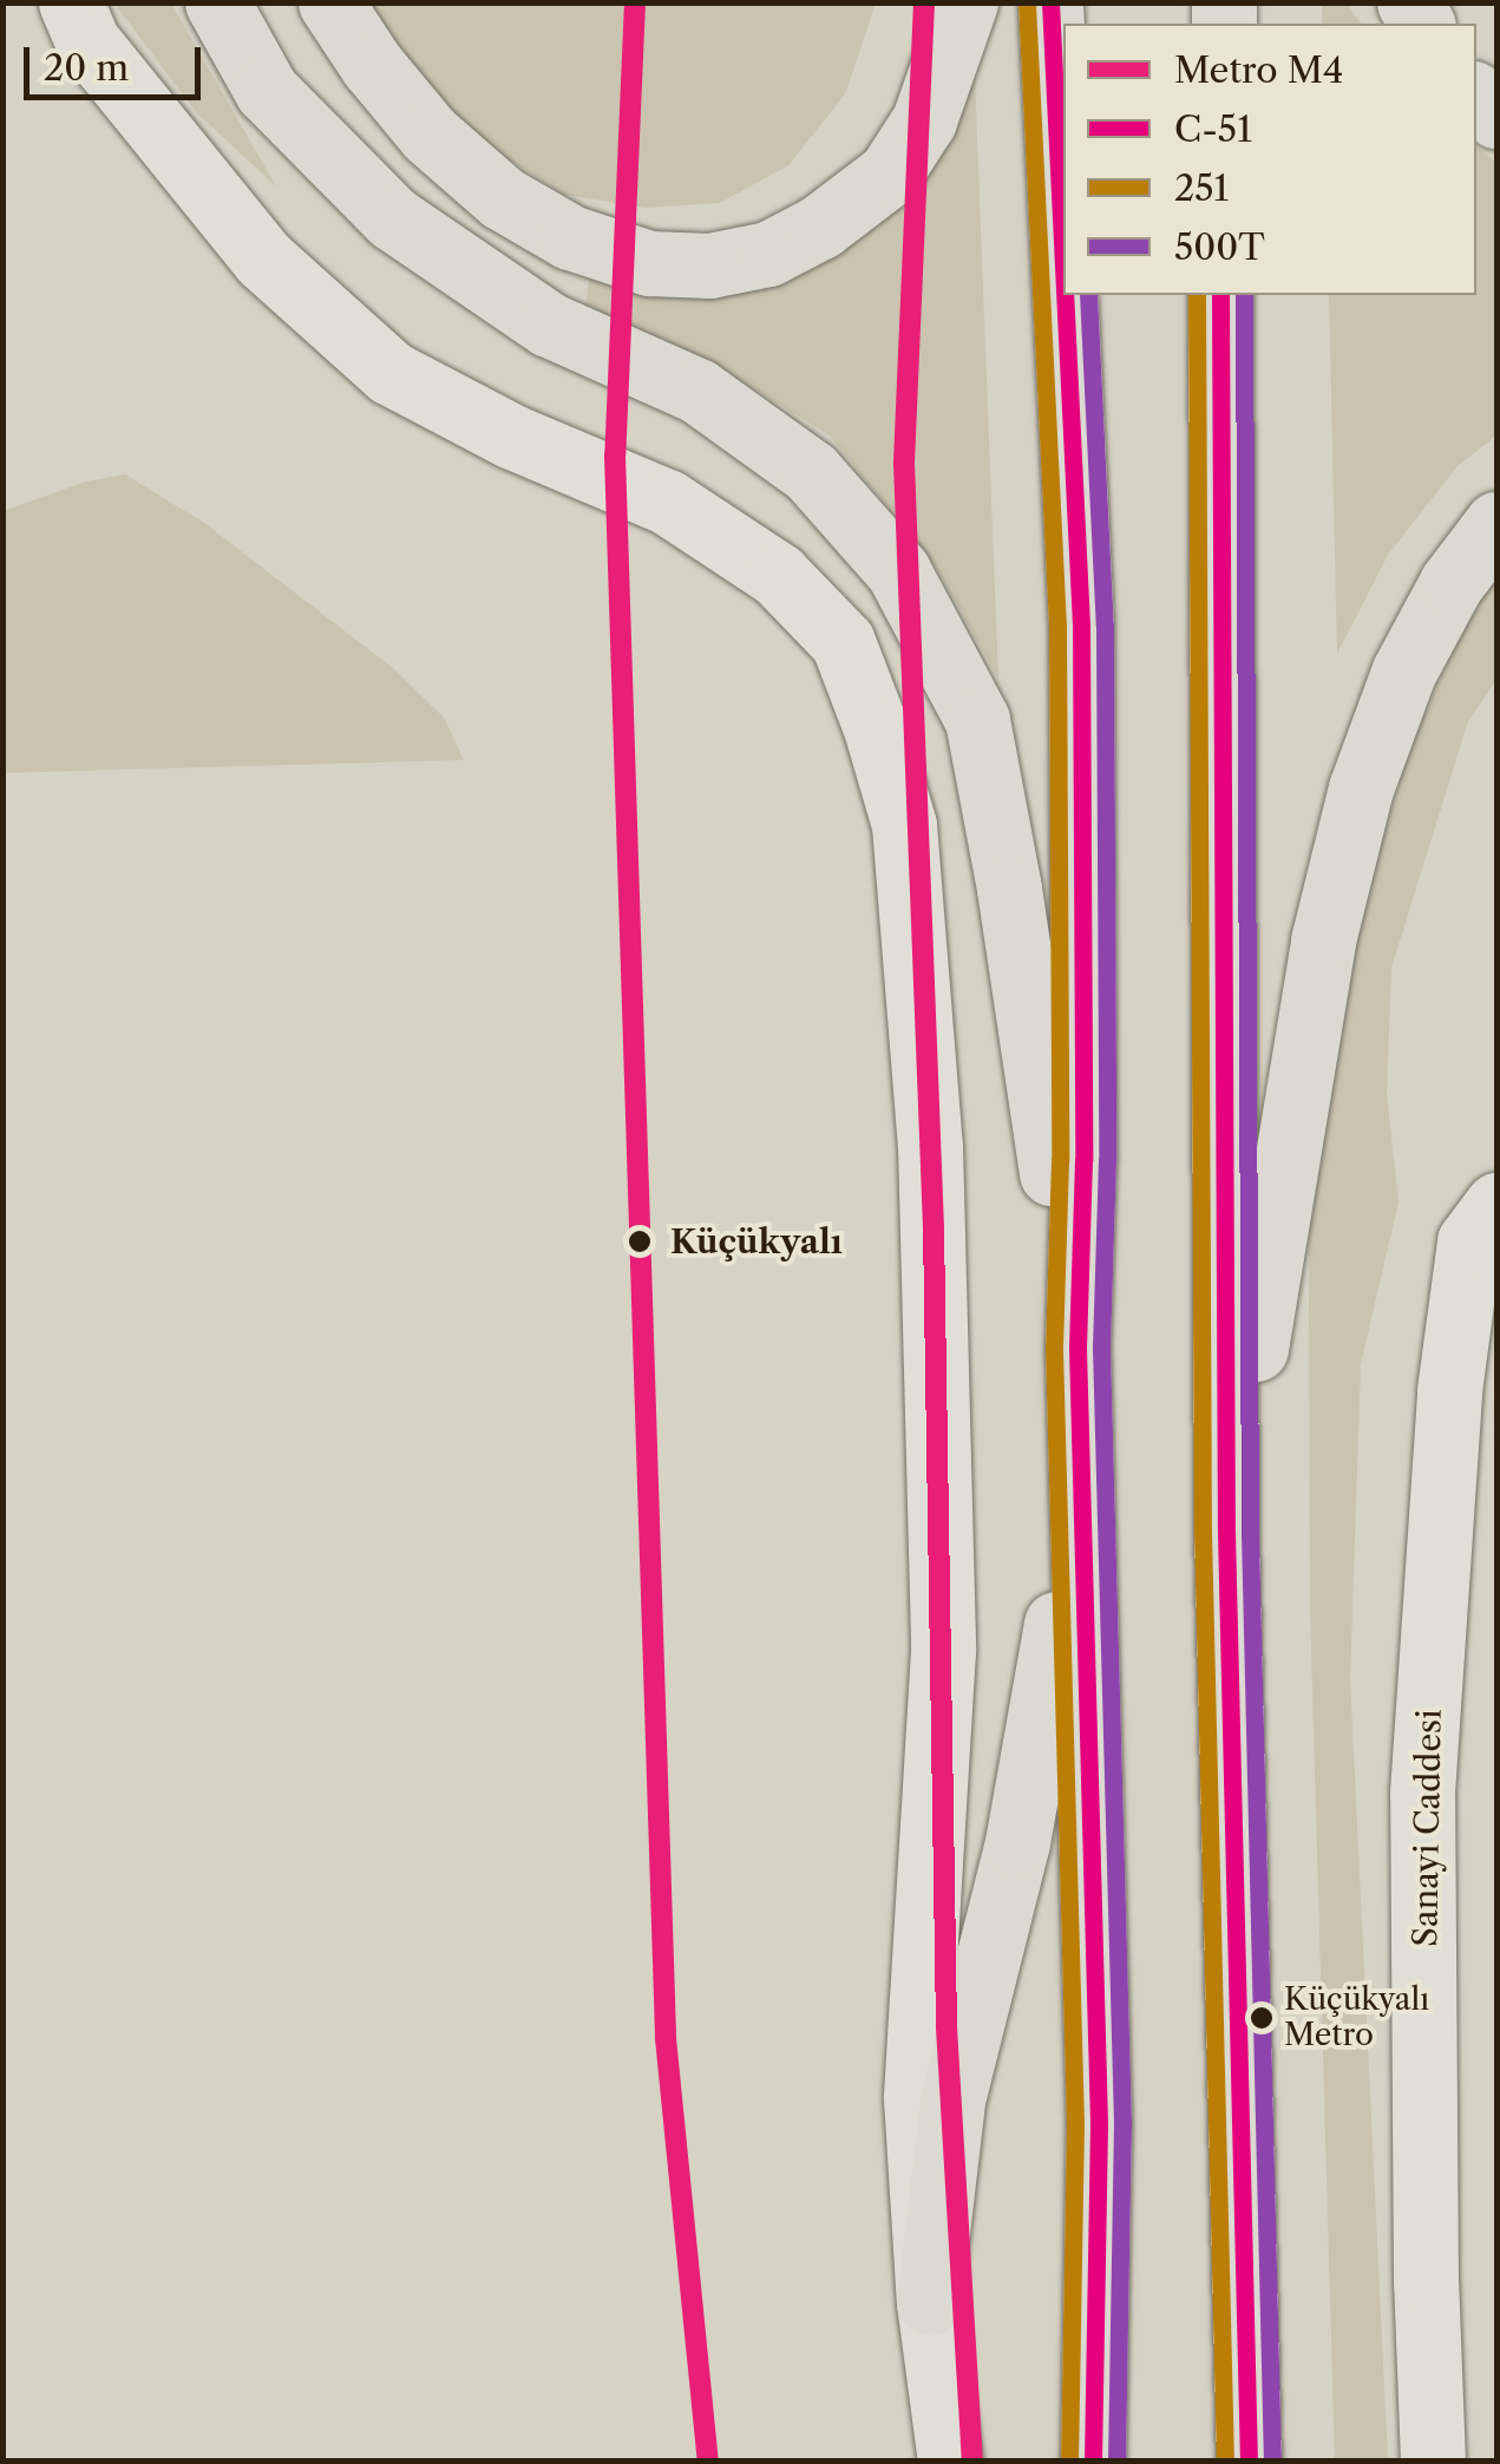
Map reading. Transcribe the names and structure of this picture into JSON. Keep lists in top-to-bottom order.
{
  "streets": {
    "main road": ["Sanayi Caddesi"]
  },
  "places": ["Küçükyalı", "Küçükyalı Metro"],
  "lines": [
    "metro line M4",
    "transit line C-51",
    "transit line 251",
    "transit line 500T"
  ],
  "legend": [
    "Metro M4",
    "C-51",
    "251",
    "500T"
  ],
  "scale_bar": "20 m"
}
